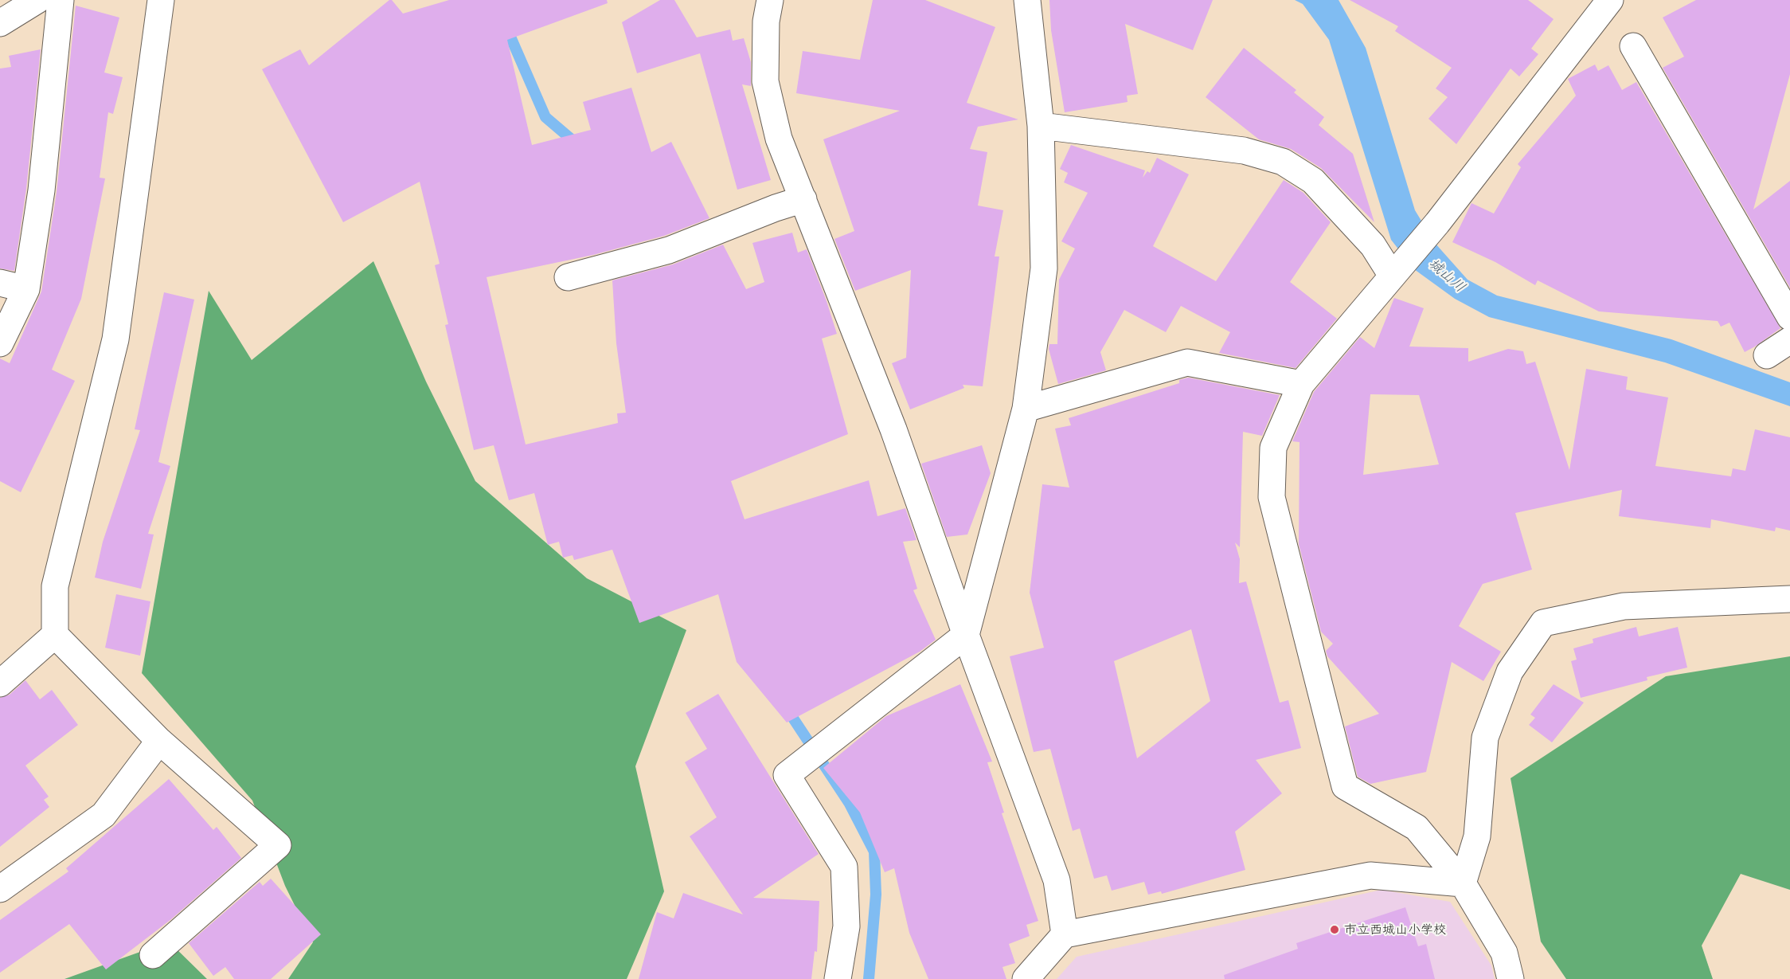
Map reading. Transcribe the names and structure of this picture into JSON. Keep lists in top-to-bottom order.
{
  "water": ["城山川"],
  "places": ["市立西城山小学校"]
}
